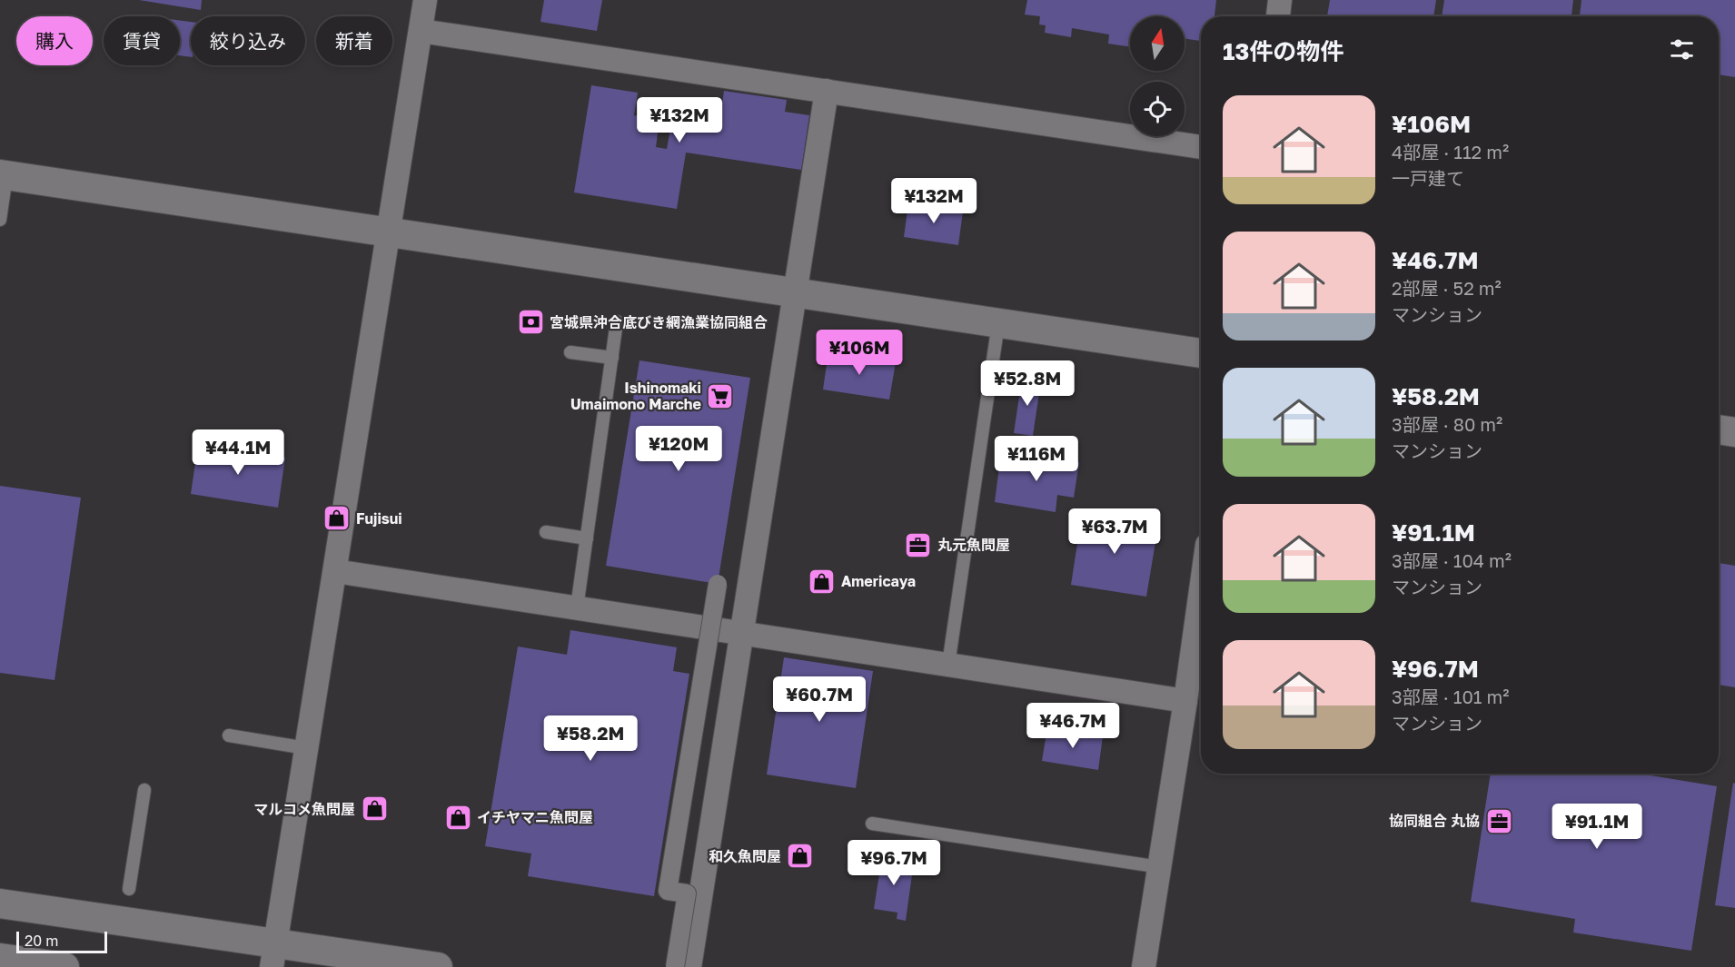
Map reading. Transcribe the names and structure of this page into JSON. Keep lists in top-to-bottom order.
{
  "places": {
    "bank": ["宮城県沖合底びき網漁業協同組合"],
    "supermarket": ["Ishinomaki Umaimono Marche"],
    "shop": [
      "Fujisui",
      "Americaya",
      "マルコメ魚問屋",
      "イチヤマニ魚問屋",
      "和久魚問屋"
    ],
    "office": ["丸元魚問屋", "協同組合 丸協"]
  },
  "scale_bar": "20 m",
  "north": "top",
  "page": {
    "chip": [
      "購入",
      "賃貸",
      "絞り込み",
      "新着"
    ],
    "heading": "13件の物件",
    "list": [
      {
        "name": "¥106M",
        "note": "4部屋 · 112 m² · 一戸建て"
      },
      {
        "name": "¥46.7M",
        "note": "2部屋 · 52 m² · マンション"
      },
      {
        "name": "¥58.2M",
        "note": "3部屋 · 80 m² · マンション"
      },
      {
        "name": "¥91.1M",
        "note": "3部屋 · 104 m² · マンション"
      },
      {
        "name": "¥96.7M",
        "note": "3部屋 · 101 m² · マンション"
      }
    ],
    "price": [
      "¥132M",
      "¥132M",
      "¥106M",
      "¥52.8M",
      "¥120M",
      "¥44.1M",
      "¥116M",
      "¥63.7M",
      "¥60.7M",
      "¥46.7M",
      "¥58.2M",
      "¥91.1M",
      "¥96.7M"
    ],
    "scale": "20 m"
  }
}
